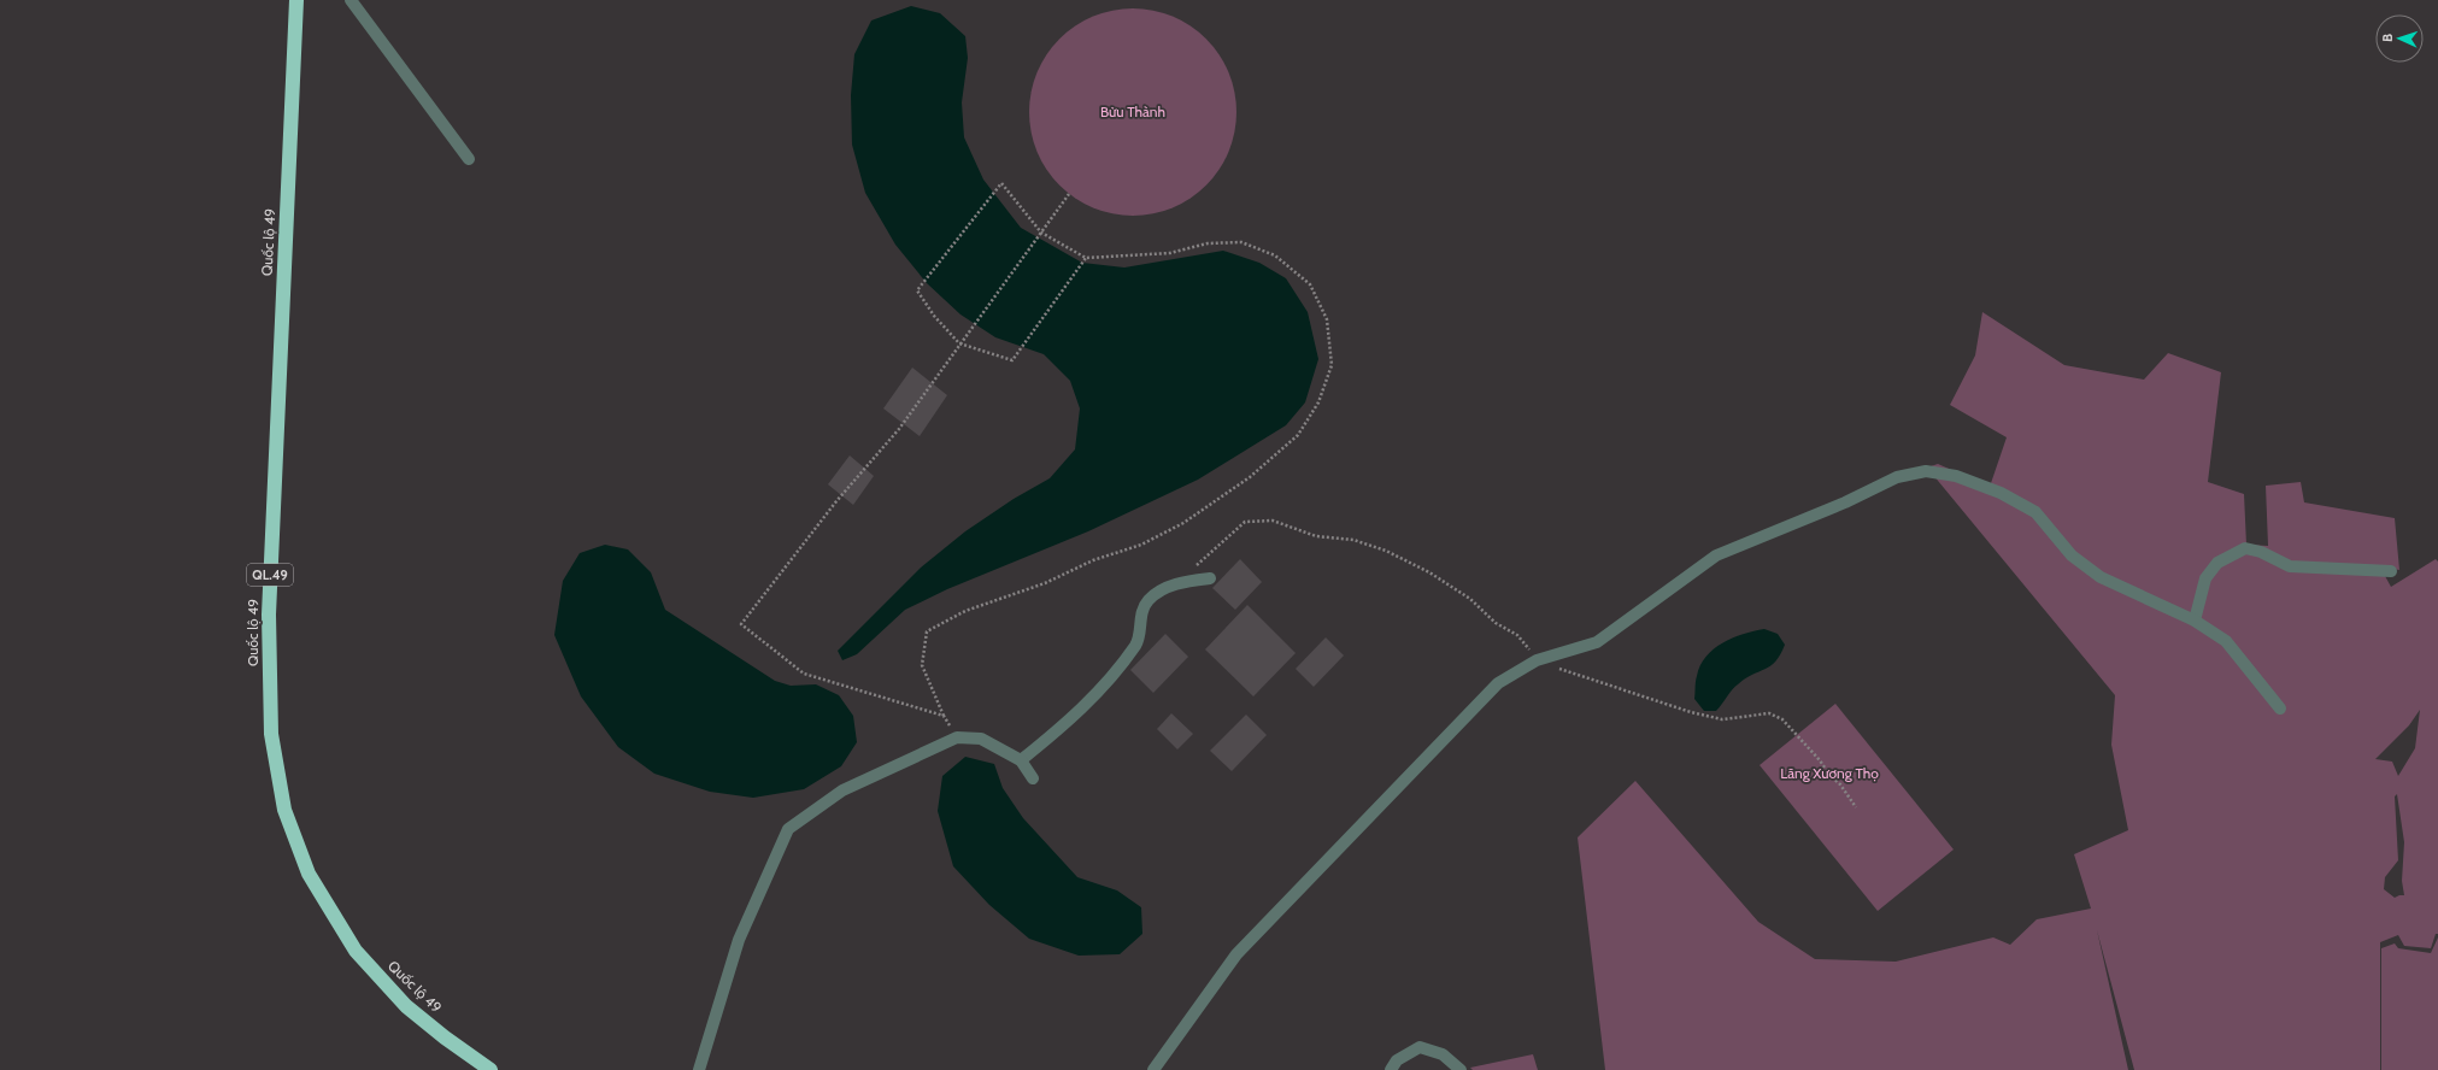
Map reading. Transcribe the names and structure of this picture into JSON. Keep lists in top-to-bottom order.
{
  "streets": {
    "highway": ["Quốc lộ 49", "QL.49"]
  },
  "parks": ["Bửu Thành", "Lăng Xương Thọ"],
  "north": "left"
}
